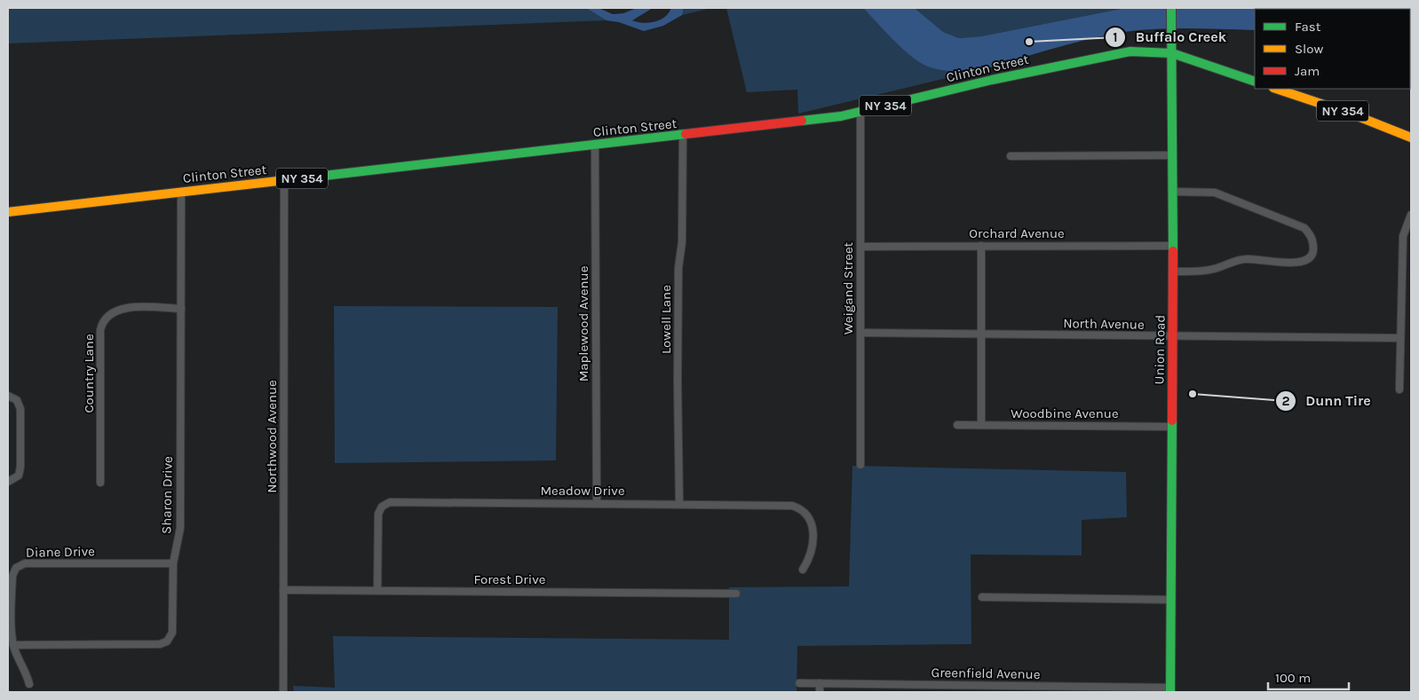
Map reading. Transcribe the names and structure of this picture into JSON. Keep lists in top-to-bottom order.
{
  "streets": {
    "main road": ["Clinton Street", "NY 354", "Union Road"],
    "street": [
      "Orchard Avenue",
      "Weigand Street",
      "Lowell Lane",
      "Maplewood Avenue",
      "North Avenue",
      "Country Lane",
      "Woodbine Avenue",
      "Northwood Avenue",
      "Meadow Drive",
      "Sharon Drive",
      "Diane Drive",
      "Forest Drive",
      "Greenfield Avenue"
    ]
  },
  "crossings": [
    ["Clinton Street", "Weigand Street"],
    ["Clinton Street", "Lowell Lane"],
    ["Clinton Street", "Maplewood Avenue"],
    ["Clinton Street", "Union Road"],
    ["Clinton Street", "Northwood Avenue"],
    ["Clinton Street", "Sharon Drive"],
    ["Orchard Avenue", "Weigand Street"],
    ["Orchard Avenue", "Union Road"],
    ["Weigand Street", "North Avenue"],
    ["Lowell Lane", "Meadow Drive"],
    ["Maplewood Avenue", "Meadow Drive"],
    ["North Avenue", "Union Road"],
    ["Union Road", "Woodbine Avenue"],
    ["Union Road", "Greenfield Avenue"],
    ["Country Lane", "Sharon Drive"],
    ["Northwood Avenue", "Forest Drive"],
    ["Meadow Drive", "Forest Drive"],
    ["Sharon Drive", "Diane Drive"]
  ],
  "places": ["Buffalo Creek", "Dunn Tire"],
  "legend": ["Fast", "Slow", "Jam"],
  "scale_bar": "100 m"
}
